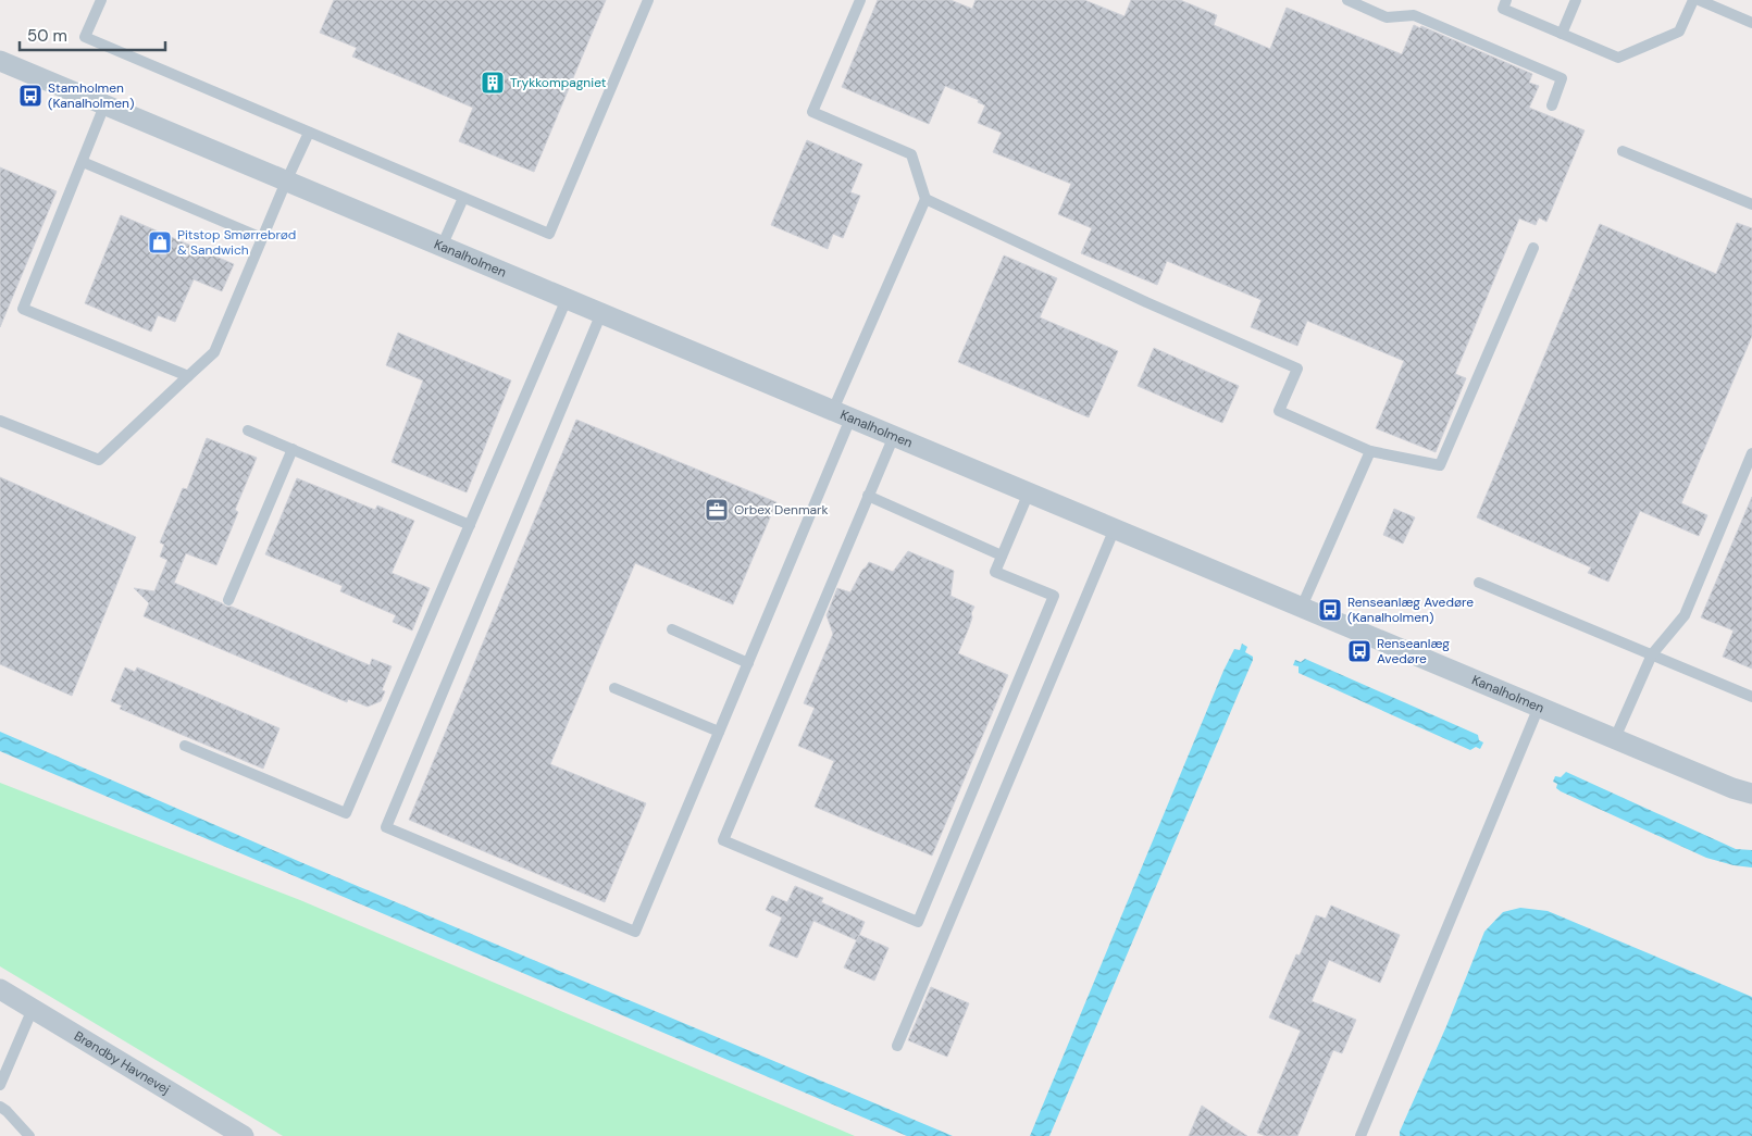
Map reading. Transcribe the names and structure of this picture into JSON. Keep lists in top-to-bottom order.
{
  "streets": {
    "street": ["Kanalholmen", "Brøndby Havnevej"]
  },
  "places": {
    "building": ["Trykkompagniet"],
    "bus stop": ["Stamholmen (Kanalholmen)", "Renseanlæg Avedøre (Kanalholmen)", "Renseanlæg Avedøre"],
    "shop": ["Pitstop Smørrebrød & Sandwich"],
    "office": ["Orbex Denmark"]
  },
  "scale_bar": "50 m"
}
